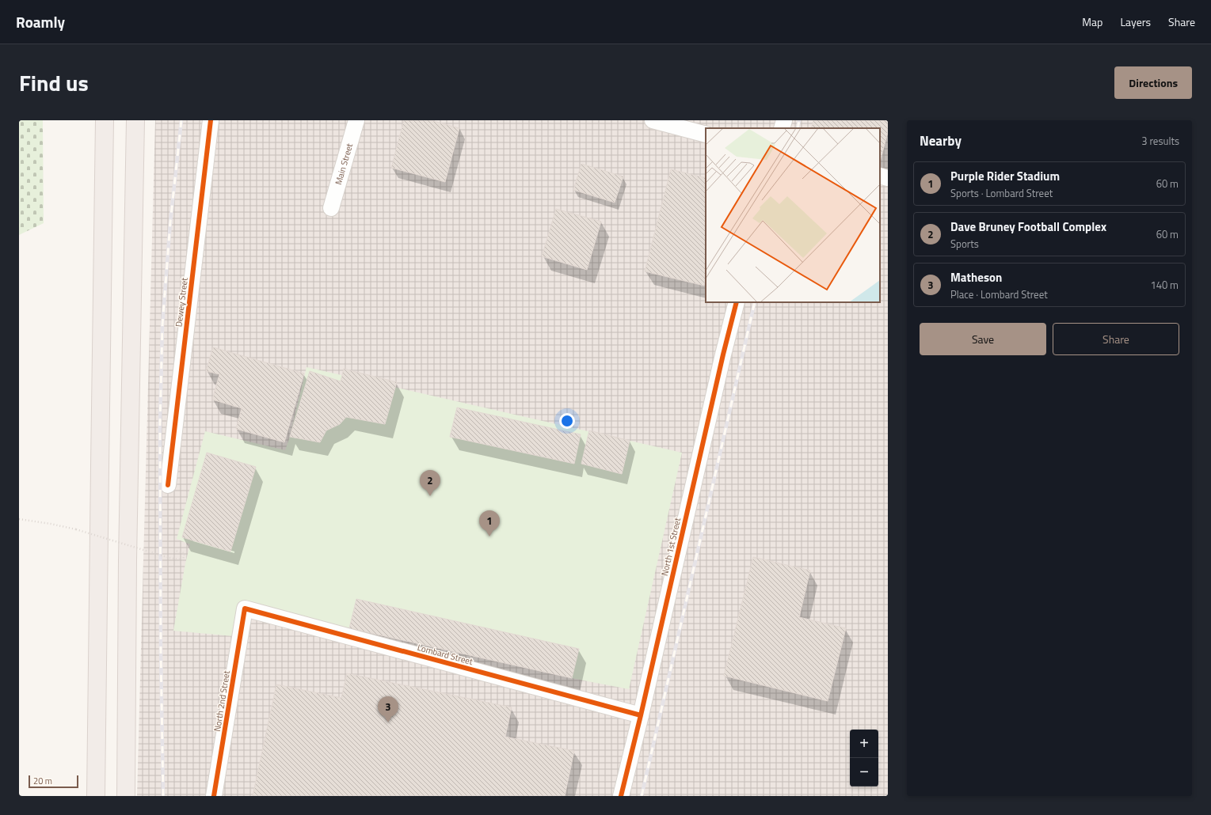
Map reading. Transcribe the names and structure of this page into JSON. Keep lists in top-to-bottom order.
{
  "streets": {
    "street": [
      "Main Street",
      "Dewey Street",
      "North 1st Street",
      "Lombard Street",
      "North 2nd Street"
    ]
  },
  "crossings": [
    ["North 1st Street", "Lombard Street"],
    ["Lombard Street", "North 2nd Street"]
  ],
  "scale_bar": "20 m",
  "page": {
    "header": "Roamly",
    "nav": ["Map", "Layers", "Share"],
    "title": "Find us",
    "buttons": [
      "Directions",
      ["Save", "Share"]
    ],
    "heading": ["Nearby", "3 results"],
    "list": [
      {
        "mark": "1",
        "name": "Purple Rider Stadium",
        "note": "Sports · Lombard Street",
        "value": "60 m"
      },
      {
        "mark": "2",
        "name": "Dave Bruney Football Complex",
        "note": "Sports",
        "value": "60 m"
      },
      {
        "mark": "3",
        "name": "Matheson",
        "note": "Place · Lombard Street",
        "value": "140 m"
      }
    ],
    "pins": ["2", "1", "3"],
    "map_buttons": ["+", "−"],
    "scale": "20 m"
  }
}
